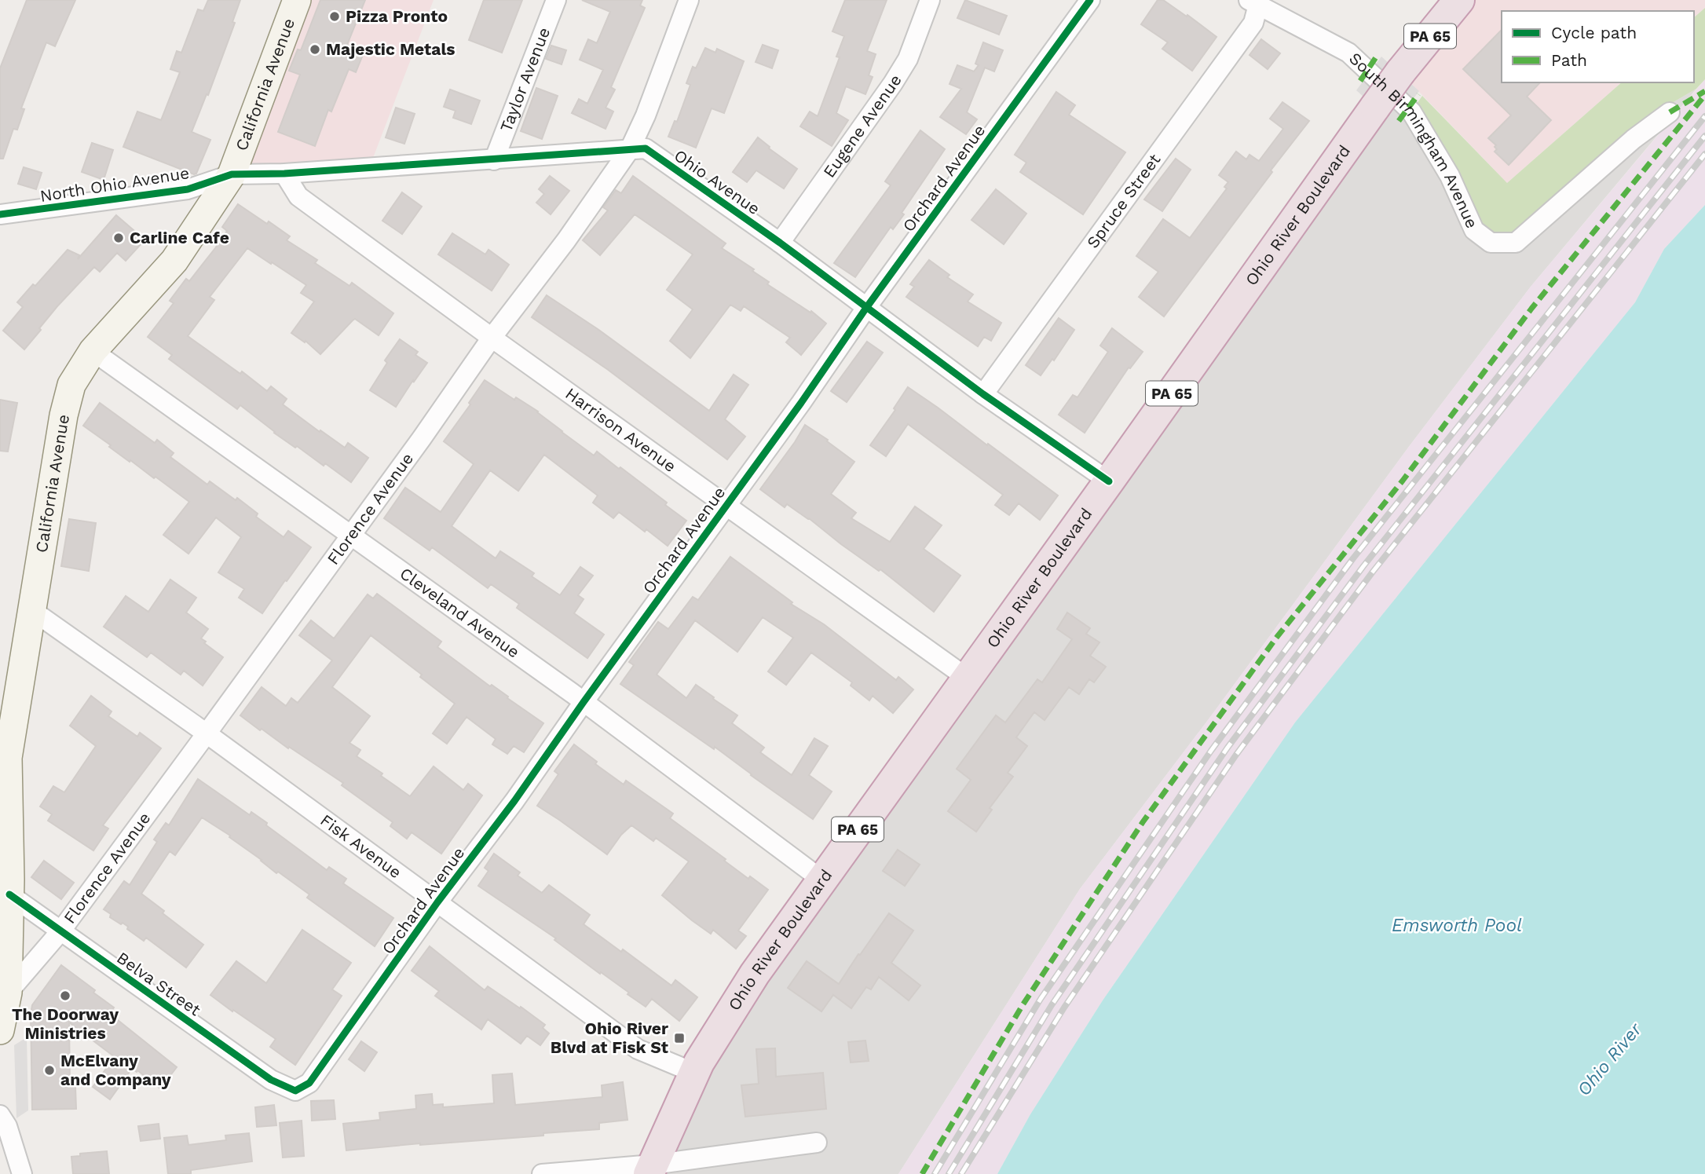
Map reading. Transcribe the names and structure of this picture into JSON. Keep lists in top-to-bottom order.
{
  "streets": {
    "highway": ["PA 65", "Ohio River Boulevard"],
    "street": [
      "Taylor Avenue",
      "California Avenue",
      "Eugene Avenue",
      "South Birmingham Avenue",
      "Orchard Avenue",
      "Ohio Avenue",
      "North Ohio Avenue",
      "Spruce Street",
      "Harrison Avenue",
      "Florence Avenue",
      "Cleveland Avenue",
      "Fisk Avenue",
      "Belva Street"
    ]
  },
  "crossings": [
    ["Taylor Avenue", "Ohio Avenue"],
    ["California Avenue", "Ohio Avenue"],
    ["California Avenue", "North Ohio Avenue"],
    ["California Avenue", "Florence Avenue"],
    ["California Avenue", "Cleveland Avenue"],
    ["California Avenue", "Fisk Avenue"],
    ["California Avenue", "Belva Street"],
    ["Eugene Avenue", "Ohio Avenue"],
    ["South Birmingham Avenue", "Spruce Street"],
    ["Orchard Avenue", "Ohio Avenue"],
    ["Orchard Avenue", "Harrison Avenue"],
    ["Orchard Avenue", "Cleveland Avenue"],
    ["Orchard Avenue", "Fisk Avenue"],
    ["Orchard Avenue", "Belva Street"],
    ["Ohio Avenue", "North Ohio Avenue"],
    ["Ohio Avenue", "Spruce Street"],
    ["Ohio Avenue", "Ohio River Boulevard"],
    ["Ohio Avenue", "Harrison Avenue"],
    ["Ohio Avenue", "Florence Avenue"],
    ["Ohio River Boulevard", "Harrison Avenue"],
    ["Ohio River Boulevard", "Cleveland Avenue"],
    ["Ohio River Boulevard", "Fisk Avenue"],
    ["Harrison Avenue", "Florence Avenue"],
    ["Florence Avenue", "Cleveland Avenue"],
    ["Florence Avenue", "Fisk Avenue"],
    ["Florence Avenue", "Belva Street"]
  ],
  "water": ["Emsworth Pool", "Ohio River"],
  "places": {
    "other": [
      "Pizza Pronto",
      "Majestic Metals",
      "Carline Cafe",
      "The Doorway Ministries",
      "McElvany and Company"
    ],
    "transit": ["Ohio River Blvd at Fisk St"]
  },
  "legend": ["Cycle path", "Path"]
}
